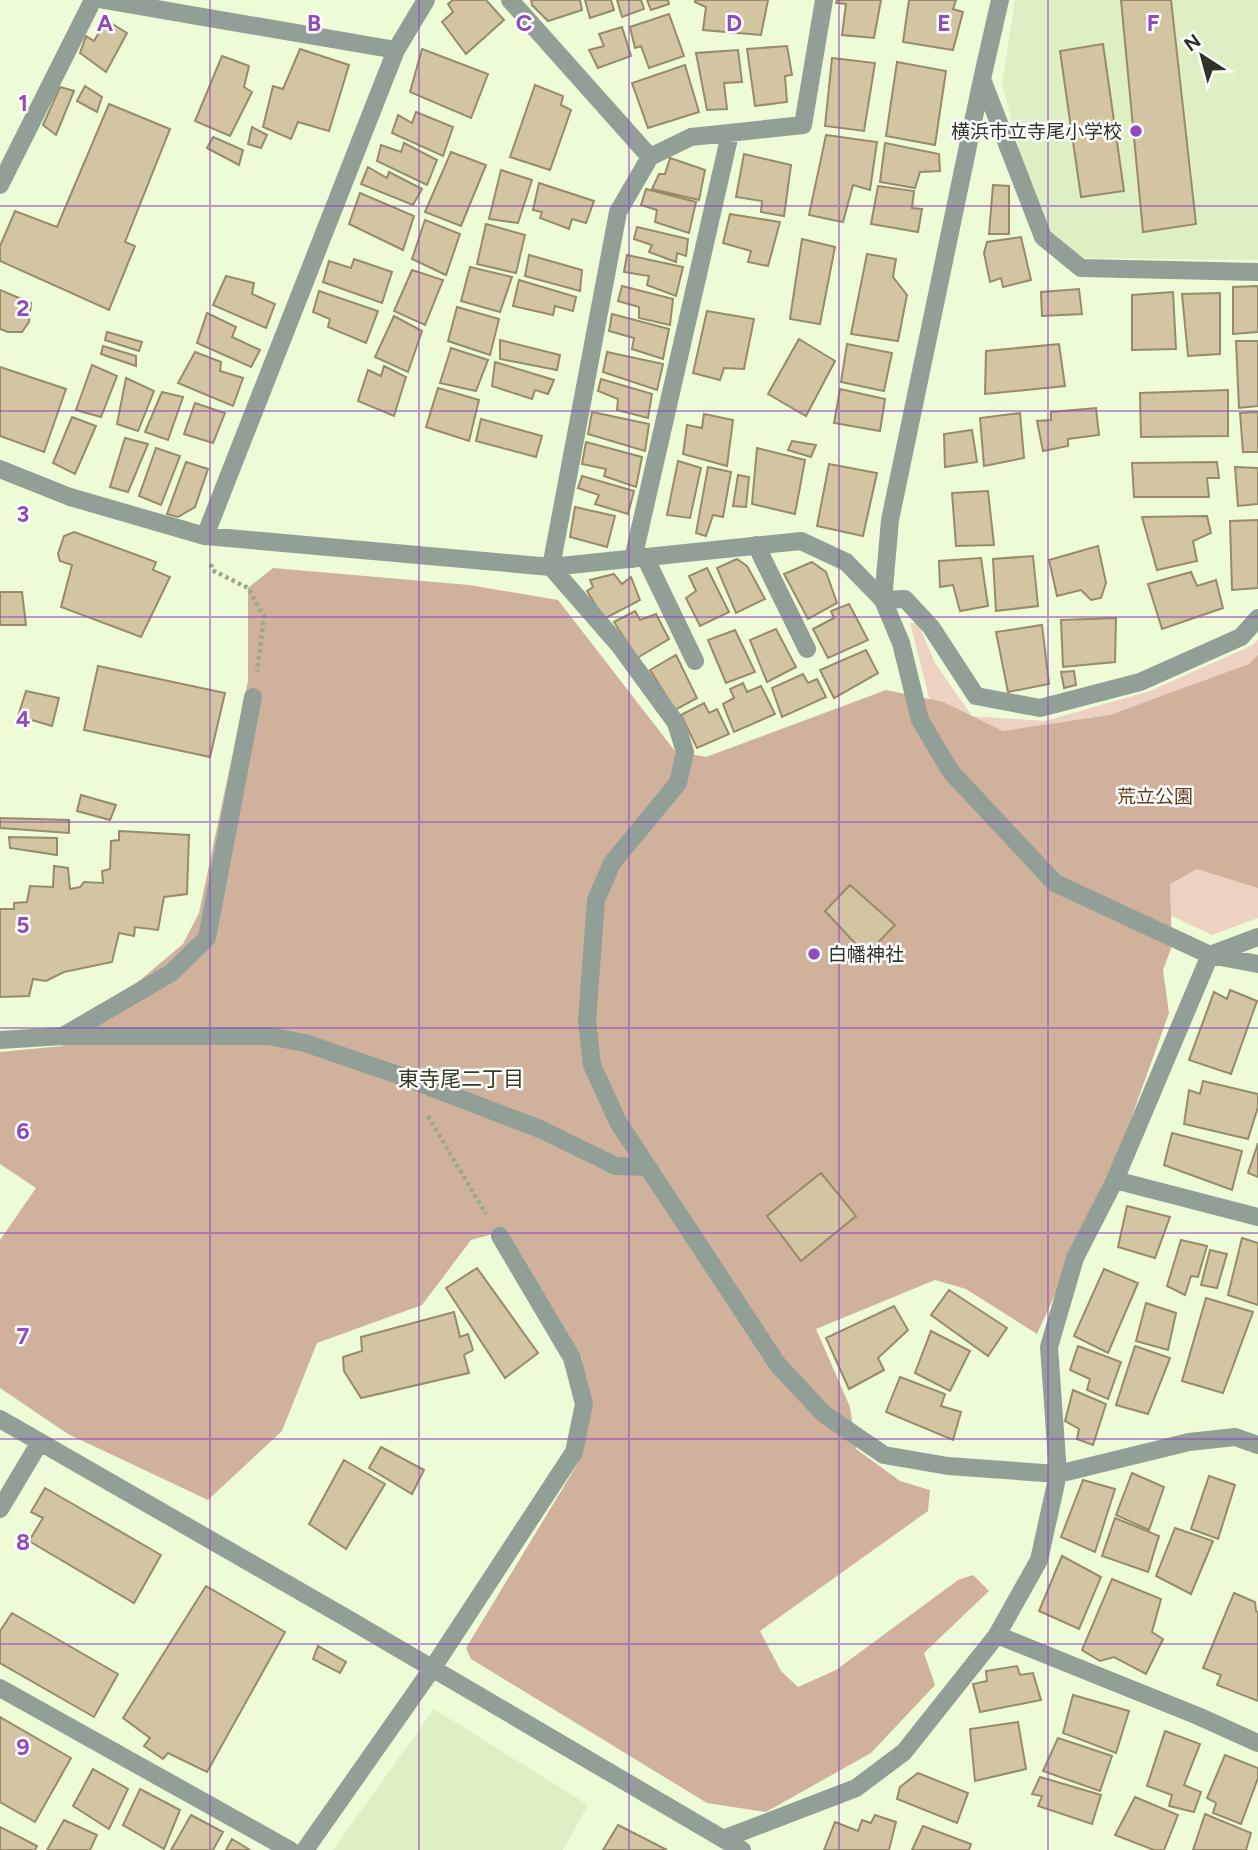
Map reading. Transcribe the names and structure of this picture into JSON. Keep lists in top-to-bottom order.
{
  "districts": ["東寺尾二丁目"],
  "parks": ["荒立公園"],
  "places": ["横浜市立寺尾小学校", "白幡神社"],
  "north": "top left",
  "grid": {
    "columns": [
      "A",
      "B",
      "C",
      "D",
      "E",
      "F"
    ],
    "rows": [
      "1",
      "2",
      "3",
      "4",
      "5",
      "6",
      "7",
      "8",
      "9"
    ]
  }
}
